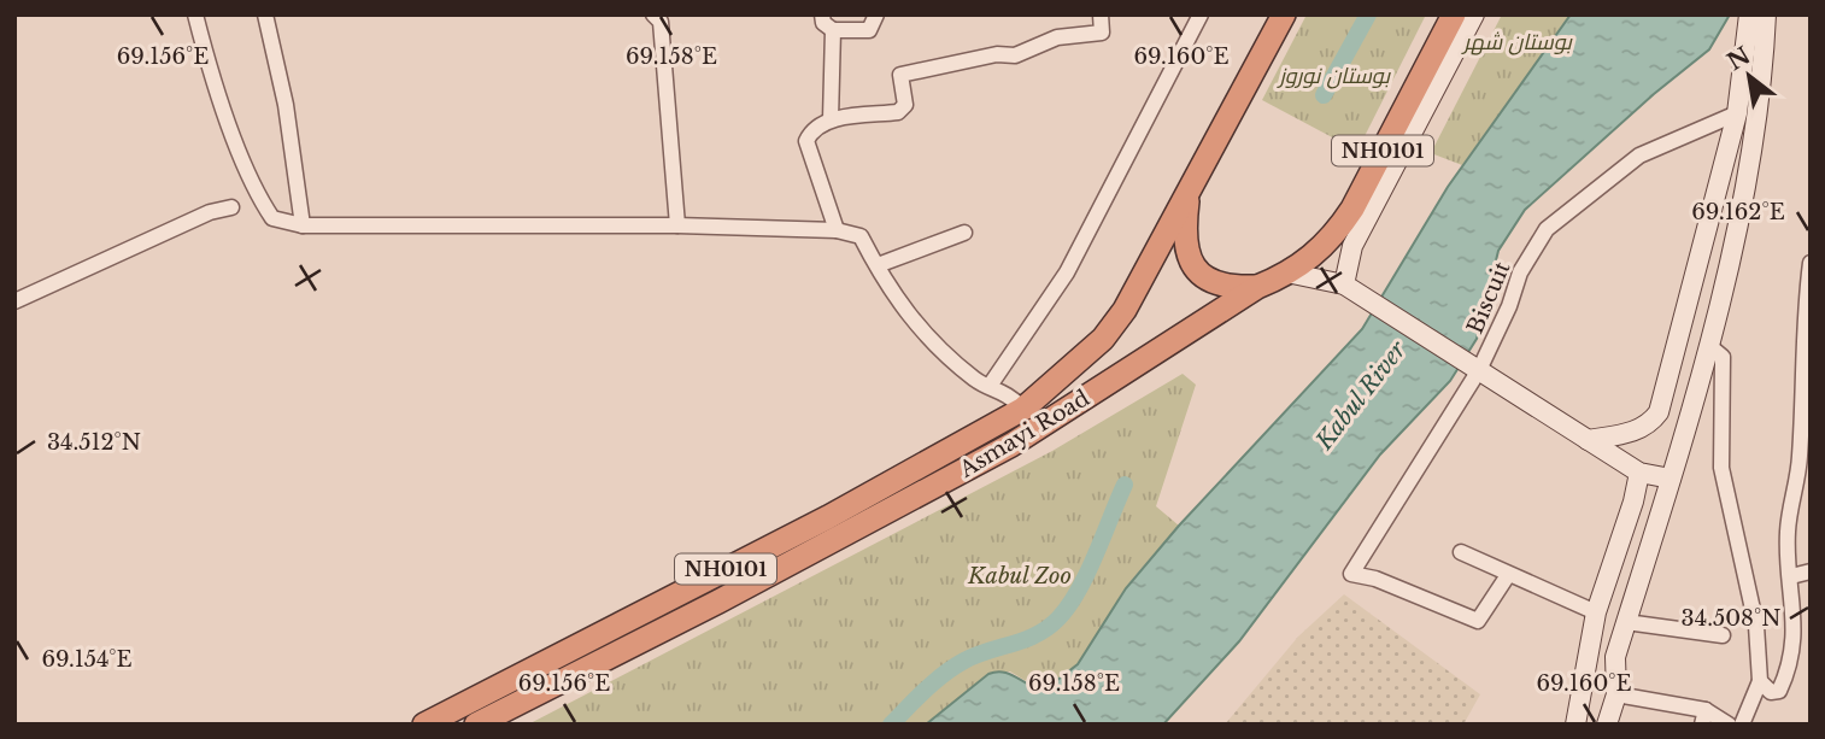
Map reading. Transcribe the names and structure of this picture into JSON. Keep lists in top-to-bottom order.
{
  "streets": {
    "highway": ["NH0101", "Asmayi Road"],
    "street": ["Biscuit"]
  },
  "crossings": [
    ["NH0101", "Asmayi Road"]
  ],
  "water": ["Kabul River"],
  "parks": ["بوستان شهر", "بوستان نوروز", "Kabul Zoo"],
  "north": "top left",
  "coordinates": [
    "69.156°E",
    "69.158°E",
    "69.160°E",
    "69.162°E",
    "34.512°N",
    "34.508°N",
    "69.154°E"
  ]
}
